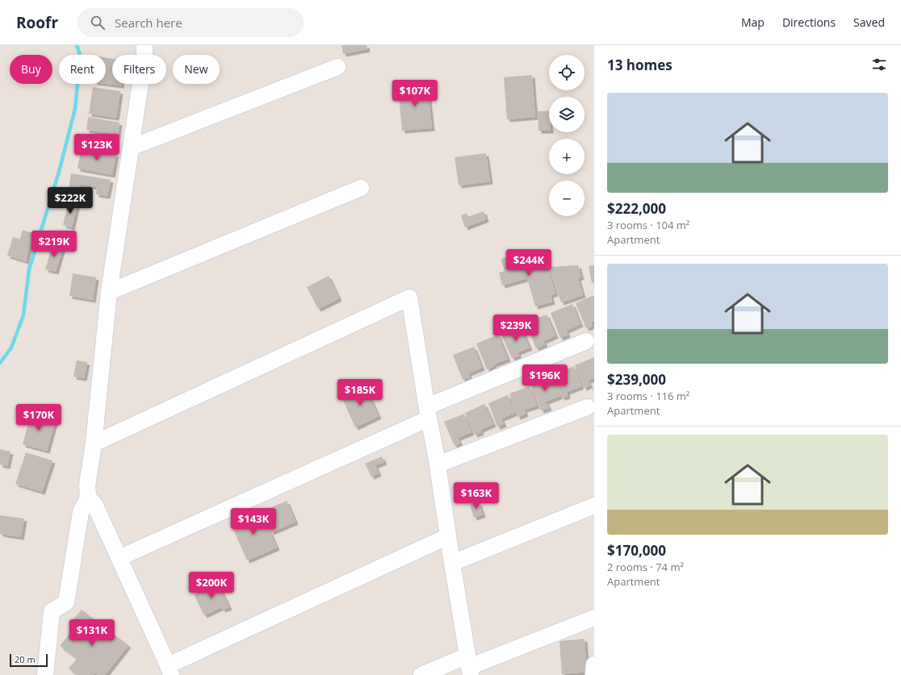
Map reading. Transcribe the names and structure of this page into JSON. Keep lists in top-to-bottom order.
{
  "scale_bar": "20 m",
  "page": {
    "header": "Roofr",
    "search": "Search here",
    "nav": ["Map", "Directions", "Saved"],
    "heading": "13 homes",
    "map_buttons": ["+", "−"],
    "chip": [
      "Buy",
      "Rent",
      "Filters",
      "New"
    ],
    "price": [
      "$107K",
      "$123K",
      "$222K",
      "$219K",
      "$244K",
      "$239K",
      "$196K",
      "$185K",
      "$170K",
      "$163K",
      "$143K",
      "$200K",
      "$131K"
    ],
    "list": [
      {
        "name": "$222,000",
        "note": "3 rooms · 104 m² · Apartment"
      },
      {
        "name": "$239,000",
        "note": "3 rooms · 116 m² · Apartment"
      },
      {
        "name": "$170,000",
        "note": "2 rooms · 74 m² · Apartment"
      }
    ],
    "scale": "20 m"
  }
}
